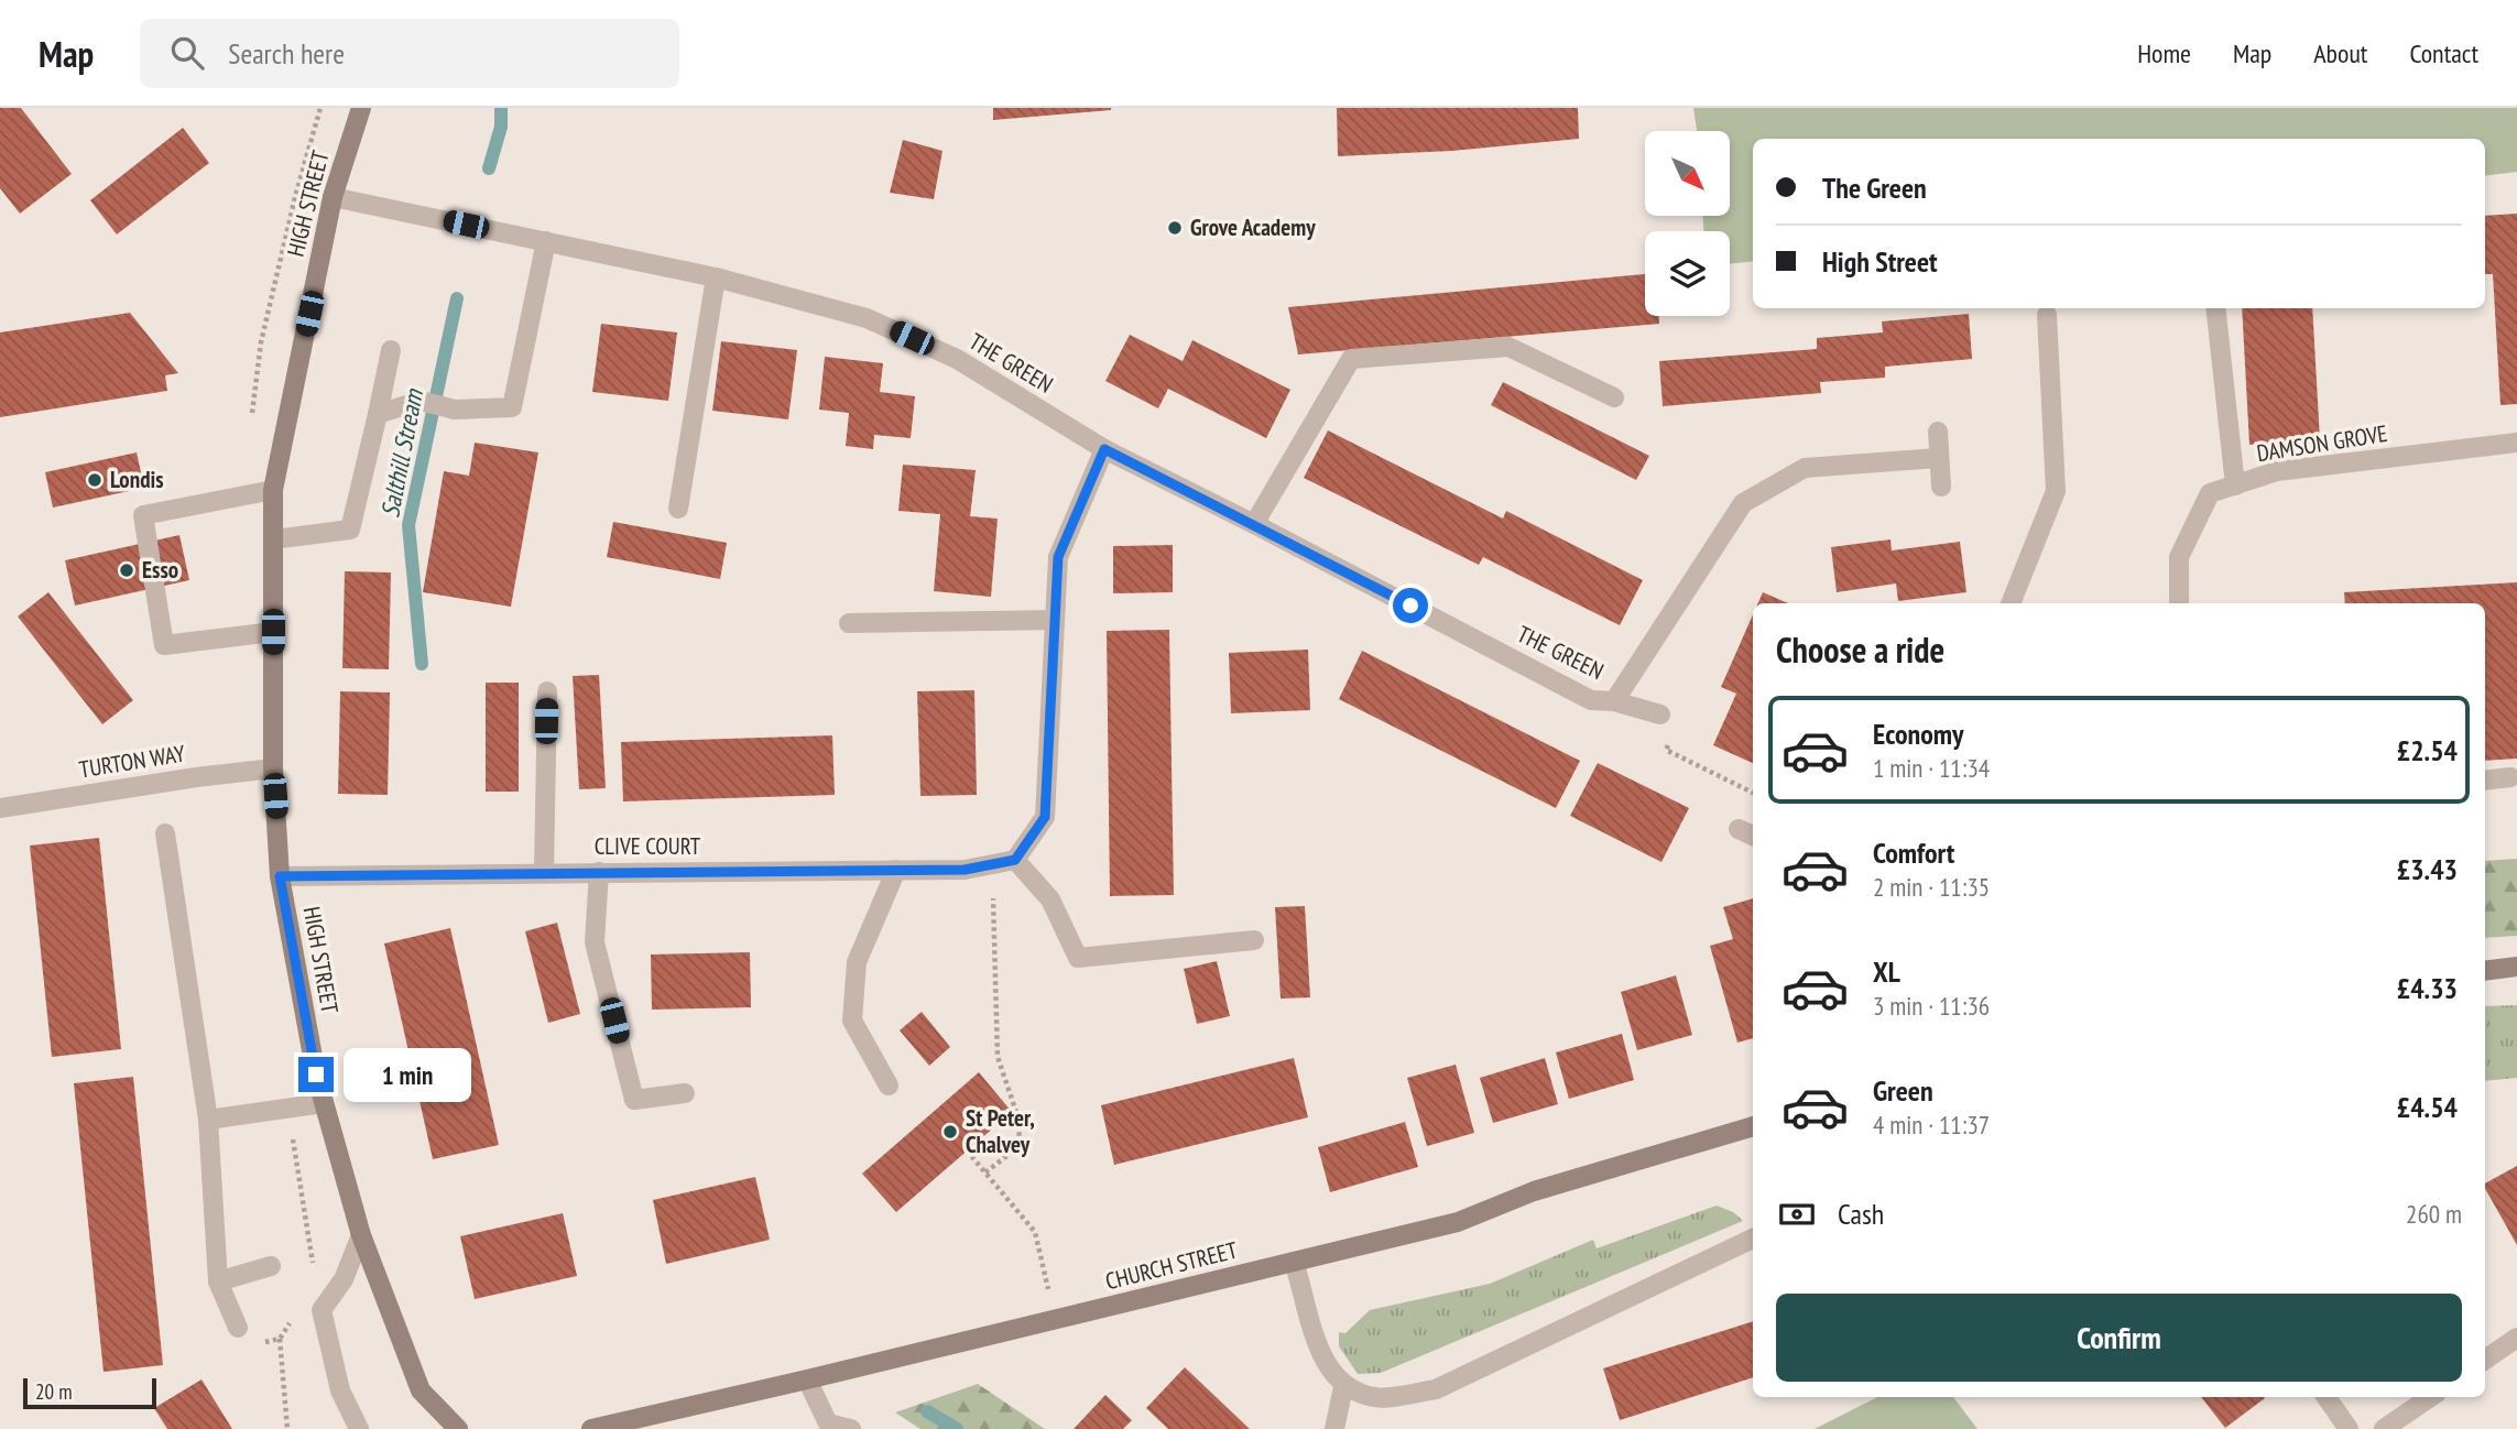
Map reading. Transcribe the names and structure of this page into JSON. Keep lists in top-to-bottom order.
{
  "streets": {
    "street": [
      "HIGH STREET",
      "THE GREEN",
      "DAMSON GROVE",
      "TURTON WAY",
      "CLIVE COURT",
      "CHURCH STREET"
    ]
  },
  "crossings": [
    ["HIGH STREET", "THE GREEN"],
    ["HIGH STREET", "TURTON WAY"],
    ["HIGH STREET", "CLIVE COURT"]
  ],
  "water": ["Salthill Stream"],
  "places": [
    "Grove Academy",
    "Londis",
    "Esso",
    "St Peter, Chalvey"
  ],
  "scale_bar": "20 m",
  "north": "bottom right",
  "page": {
    "header": "Map",
    "search": "Search here",
    "nav": [
      "Home",
      "Map",
      "About",
      "Contact"
    ],
    "banner": ["The Green", "High Street"],
    "heading": "Choose a ride",
    "list": [
      {
        "name": "Economy",
        "note": "1 min · 11:34",
        "value": "£2.54"
      },
      {
        "name": "Comfort",
        "note": "2 min · 11:35",
        "value": "£3.43"
      },
      {
        "name": "XL",
        "note": "3 min · 11:36",
        "value": "£4.33"
      },
      {
        "name": "Green",
        "note": "4 min · 11:37",
        "value": "£4.54"
      }
    ],
    "bubble": "1 min",
    "pay": ["Cash", "260 m"],
    "buttons": "Confirm",
    "scale": "20 m"
  }
}
